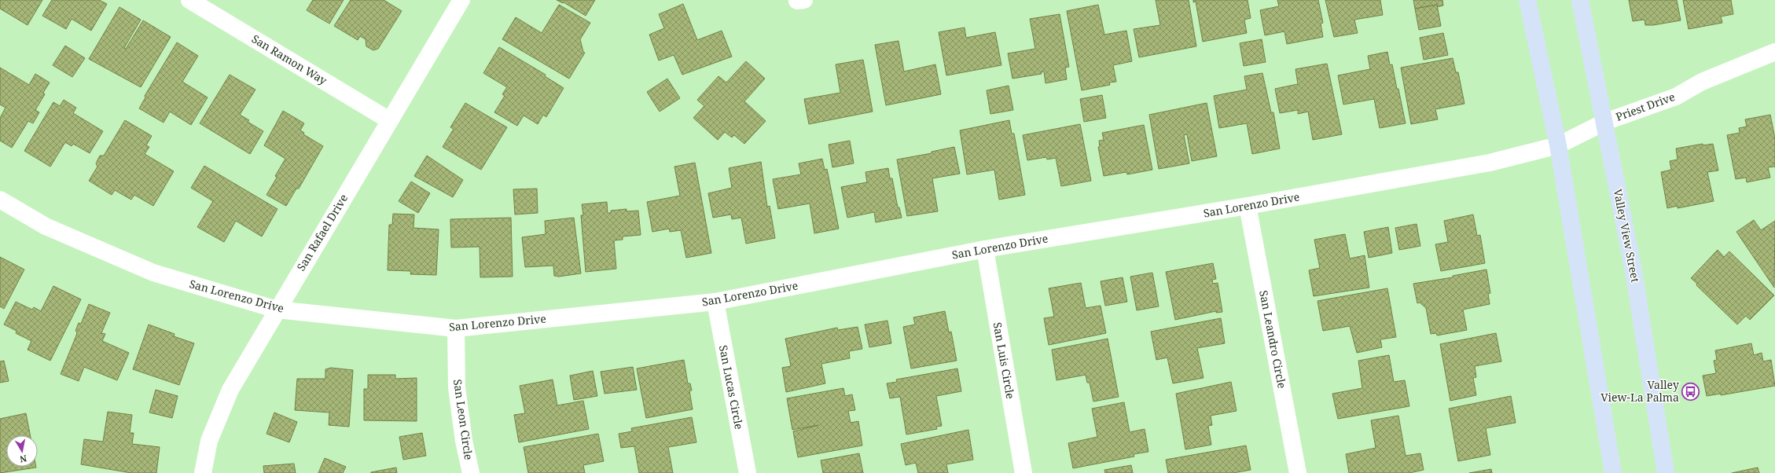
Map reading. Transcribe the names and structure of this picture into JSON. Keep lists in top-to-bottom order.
{
  "streets": {
    "main road": ["Valley View Street"],
    "street": [
      "San Ramon Way",
      "Priest Drive",
      "San Lorenzo Drive",
      "San Rafael Drive",
      "San Leandro Circle",
      "San Luis Circle",
      "San Lucas Circle",
      "San Leon Circle"
    ]
  },
  "crossings": [
    ["San Ramon Way", "San Rafael Drive"],
    ["Priest Drive", "San Lorenzo Drive"],
    ["Priest Drive", "Valley View Street"],
    ["San Lorenzo Drive", "San Rafael Drive"],
    ["San Lorenzo Drive", "San Leandro Circle"],
    ["San Lorenzo Drive", "San Luis Circle"],
    ["San Lorenzo Drive", "San Lucas Circle"],
    ["San Lorenzo Drive", "San Leon Circle"]
  ],
  "places": {
    "bus stop": ["Valley View-La Palma"]
  },
  "north": "bottom"
}
